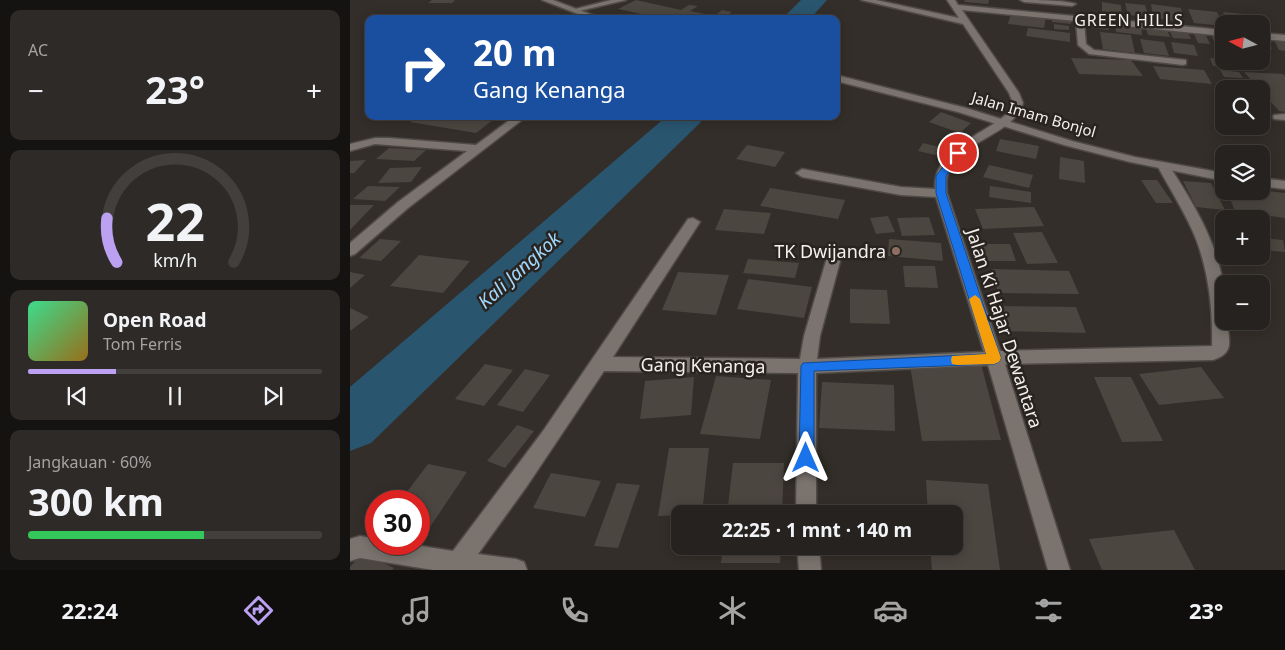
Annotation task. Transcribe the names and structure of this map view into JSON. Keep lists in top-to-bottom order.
{
  "streets": {
    "street": ["Jalan Imam Bonjol", "Jalan Ki Hajar Dewantara", "Gang Kenanga"]
  },
  "crossings": [
    ["Jalan Imam Bonjol", "Jalan Ki Hajar Dewantara"],
    ["Jalan Imam Bonjol", "Gang Kenanga"],
    ["Jalan Ki Hajar Dewantara", "Gang Kenanga"]
  ],
  "districts": ["GREEN HILLS"],
  "water": ["Kali Jangkok"],
  "places": ["TK Dwijandra"],
  "north": "left",
  "page": {
    "tile": [
      "AC",
      ["Jangkauan · 60%", "300 km"]
    ],
    "map_buttons": ["+", "−"],
    "turn": ["20 m", "Gang Kenanga"],
    "heat": ["−", "23°", "+"],
    "song": ["Open Road", "Tom Ferris"],
    "limit": "30",
    "trip": "22:25 · 1 mnt · 140 m",
    "tabs": ["22:24", "23°"],
    "gauge": ["22", "km/h"]
  }
}
